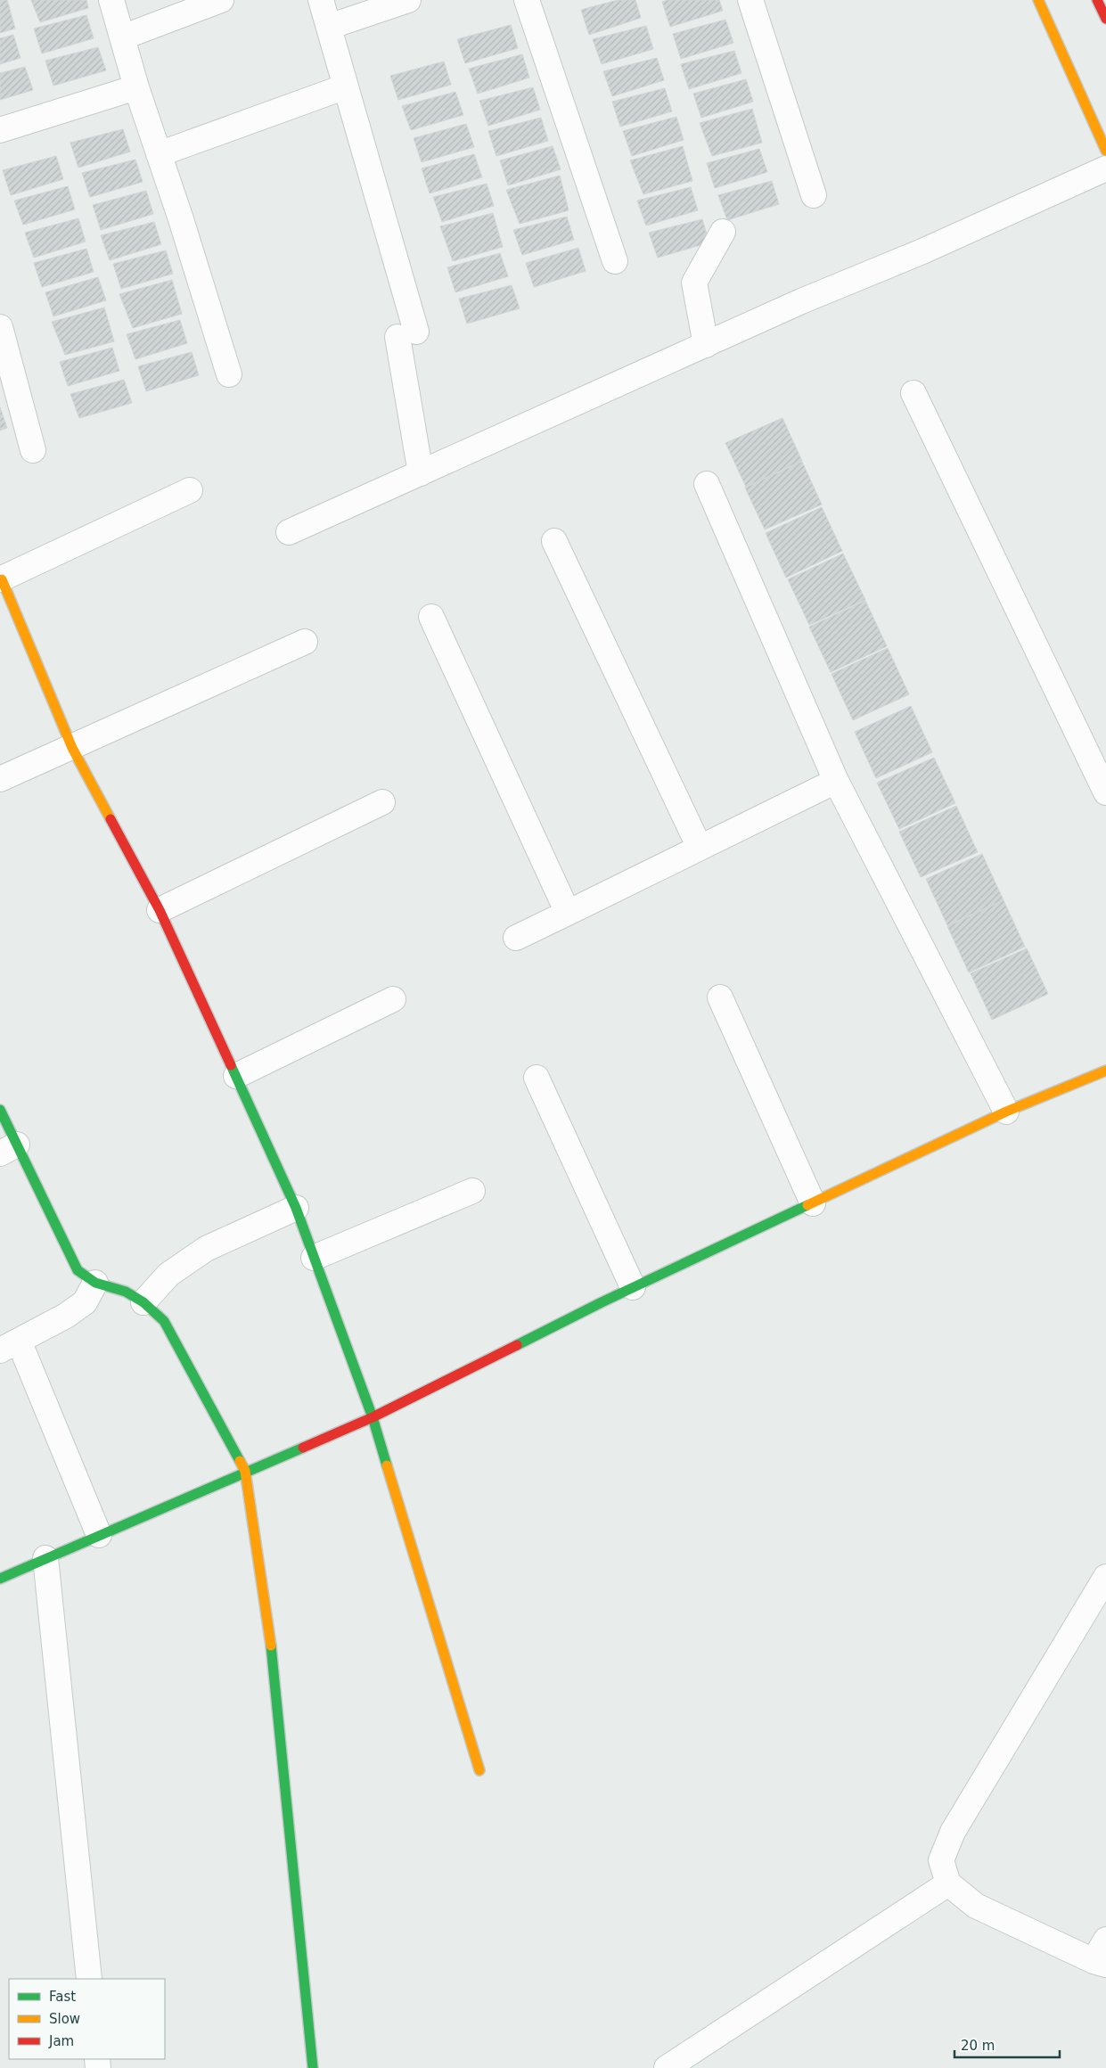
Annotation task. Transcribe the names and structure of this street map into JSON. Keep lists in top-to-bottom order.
{
  "legend": ["Fast", "Slow", "Jam"],
  "scale_bar": "20 m"
}
